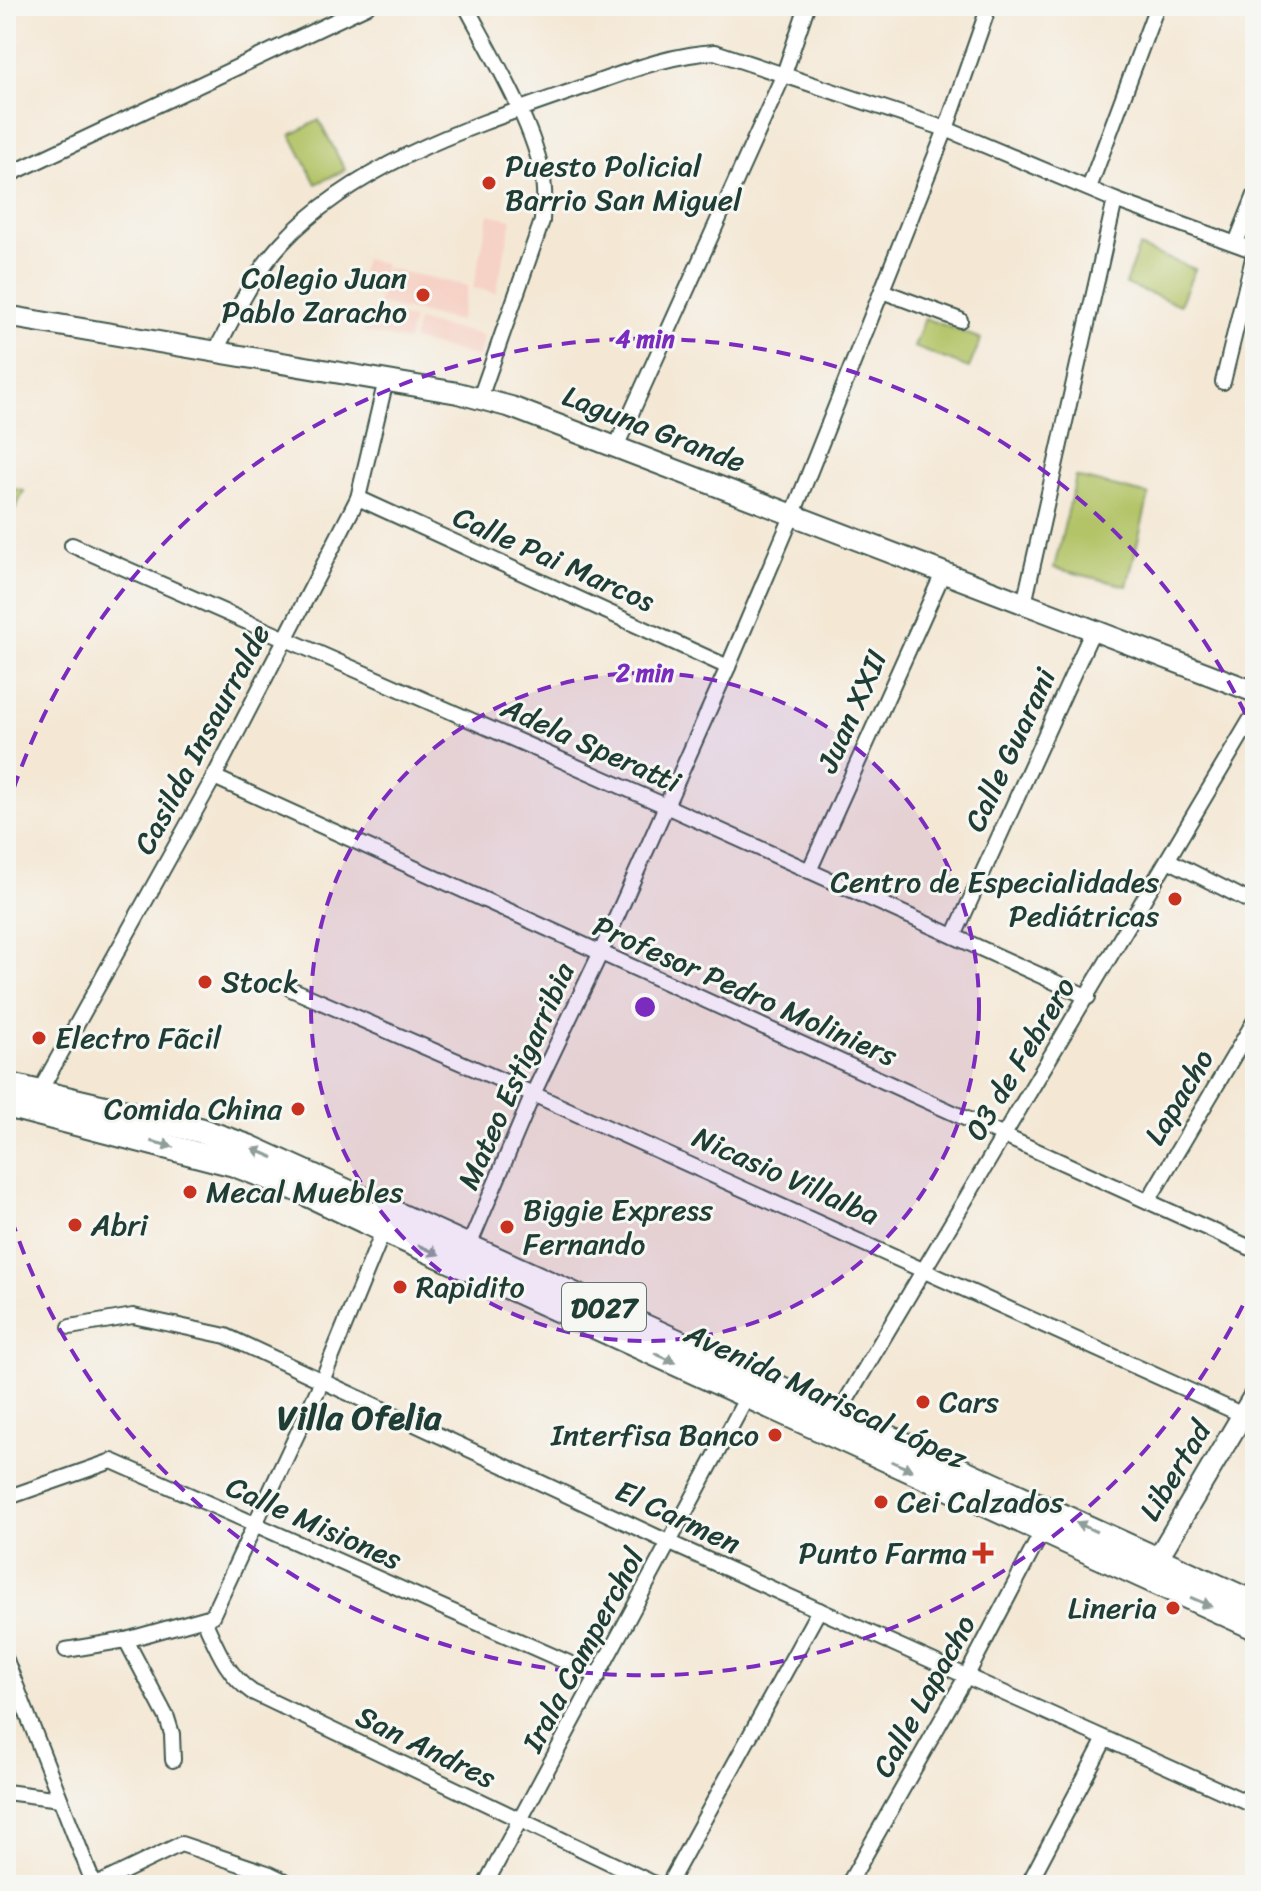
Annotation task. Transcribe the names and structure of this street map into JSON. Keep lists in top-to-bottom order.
{
  "streets": {
    "highway": ["D027", "Avenida Mariscal López"],
    "main road": ["Laguna Grande", "Libertad"],
    "street": [
      "Calle Pai Marcos",
      "Juan XXII",
      "Casilda Insaurralde",
      "Adela Speratti",
      "Calle Guarani",
      "Profesor Pedro Moliniers",
      "03 de Febrero",
      "Mateo Estigarribia",
      "Lapacho",
      "Nicasio Villalba",
      "El Carmen",
      "Calle Misiones",
      "Irala Camperchol",
      "Calle Lapacho",
      "San Andres"
    ]
  },
  "crossings": [
    ["Laguna Grande", "Juan XXII"],
    ["Laguna Grande", "Casilda Insaurralde"],
    ["Laguna Grande", "Calle Guarani"],
    ["Laguna Grande", "Mateo Estigarribia"],
    ["Calle Pai Marcos", "Casilda Insaurralde"],
    ["Calle Pai Marcos", "Mateo Estigarribia"],
    ["Juan XXII", "Adela Speratti"],
    ["Casilda Insaurralde", "Adela Speratti"],
    ["Casilda Insaurralde", "Profesor Pedro Moliniers"],
    ["Casilda Insaurralde", "Avenida Mariscal López"],
    ["Adela Speratti", "Calle Guarani"],
    ["Adela Speratti", "03 de Febrero"],
    ["Adela Speratti", "Mateo Estigarribia"],
    ["Profesor Pedro Moliniers", "03 de Febrero"],
    ["Profesor Pedro Moliniers", "Mateo Estigarribia"],
    ["Profesor Pedro Moliniers", "Lapacho"],
    ["03 de Febrero", "Nicasio Villalba"],
    ["03 de Febrero", "Avenida Mariscal López"],
    ["Mateo Estigarribia", "Nicasio Villalba"],
    ["Mateo Estigarribia", "Avenida Mariscal López"],
    ["Nicasio Villalba", "Libertad"],
    ["Avenida Mariscal López", "Libertad"],
    ["Avenida Mariscal López", "Irala Camperchol"],
    ["Avenida Mariscal López", "Calle Lapacho"],
    ["El Carmen", "Irala Camperchol"],
    ["El Carmen", "Calle Lapacho"],
    ["Calle Misiones", "Irala Camperchol"],
    ["Irala Camperchol", "San Andres"]
  ],
  "districts": ["Villa Ofelia"],
  "places": {
    "other": [
      "Puesto Policial Barrio San Miguel",
      "Colegio Juan Pablo Zaracho",
      "Centro de Especialidades Pediátricas",
      "Stock",
      "Electro Fãcil",
      "Comida China",
      "Mecal Muebles",
      "Abri",
      "Biggie Express Fernando",
      "Rapidito",
      "Cars",
      "Interfisa Banco",
      "Cei Calzados",
      "Lineria"
    ],
    "health": ["Punto Farma"]
  },
  "rings": ["4 min", "2 min"]
}
